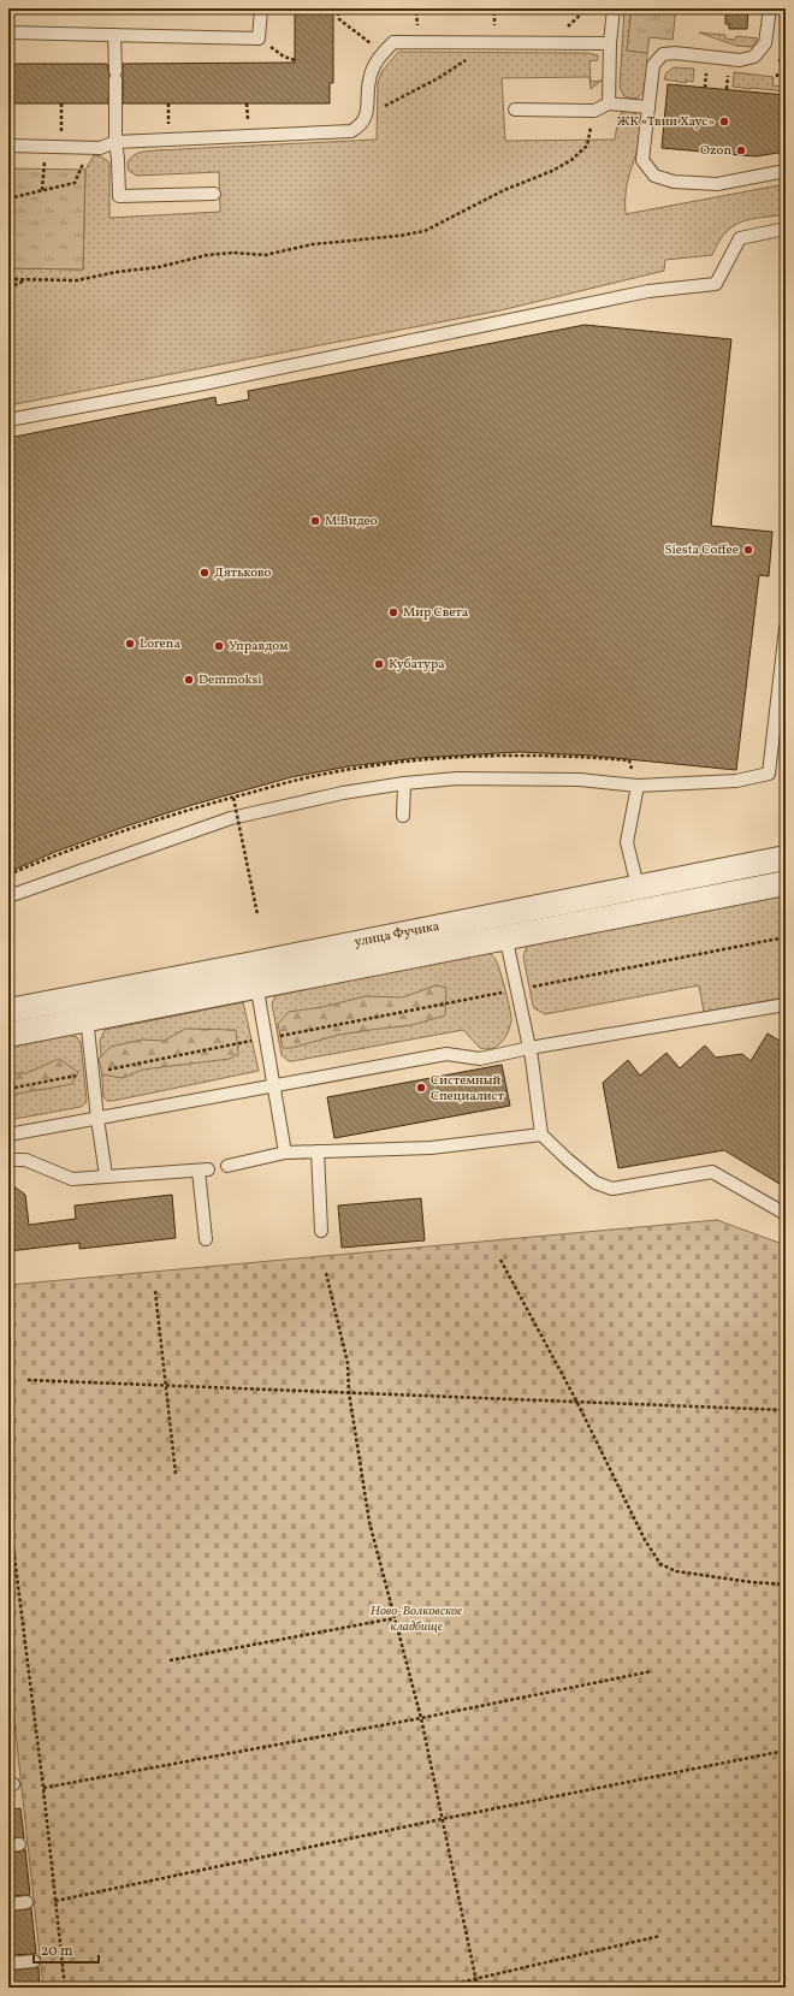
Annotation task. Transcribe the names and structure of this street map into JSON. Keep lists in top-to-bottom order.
{
  "streets": {
    "street": ["улица Фучика"]
  },
  "parks": ["Ново-Волковское кладбище"],
  "places": [
    "ЖК «Твин Хаус»",
    "Ozon",
    "М.Видео",
    "Siesta Coffee",
    "Дятьково",
    "Мир Света",
    "Lorena",
    "Управдом",
    "Кубатура",
    "Demmoksi",
    "Системный Специалист"
  ],
  "scale_bar": "20 m"
}
